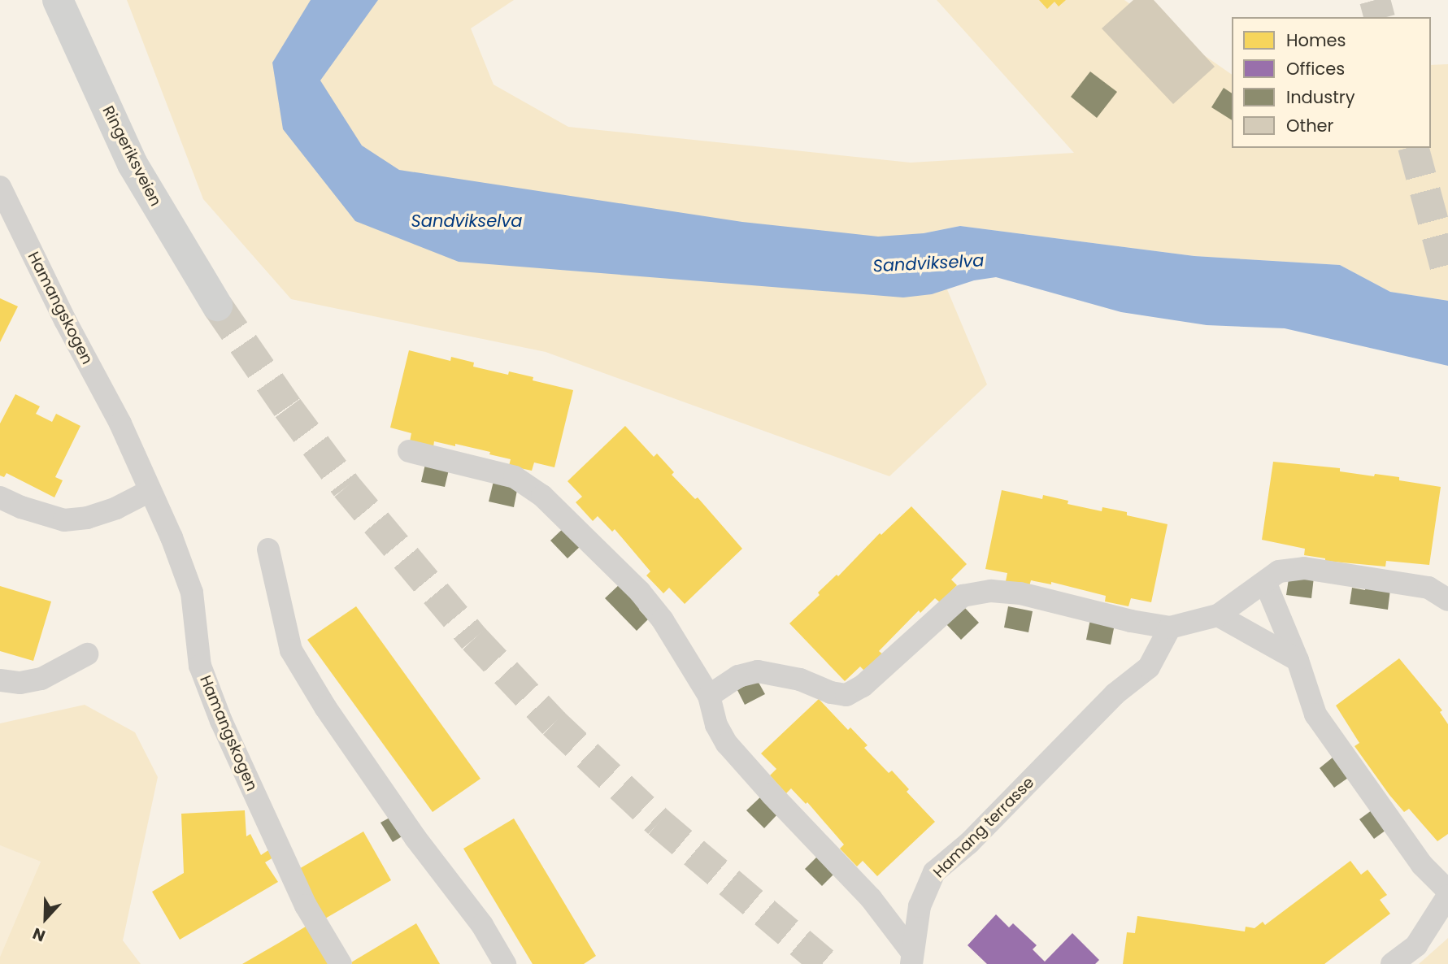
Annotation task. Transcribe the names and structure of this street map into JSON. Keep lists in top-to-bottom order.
{
  "streets": {
    "main road": ["Ringeriksveien"],
    "street": ["Hamangskogen", "Hamang terrasse"]
  },
  "water": ["Sandvikselva"],
  "legend": [
    "Homes",
    "Offices",
    "Industry",
    "Other"
  ],
  "north": "bottom"
}
